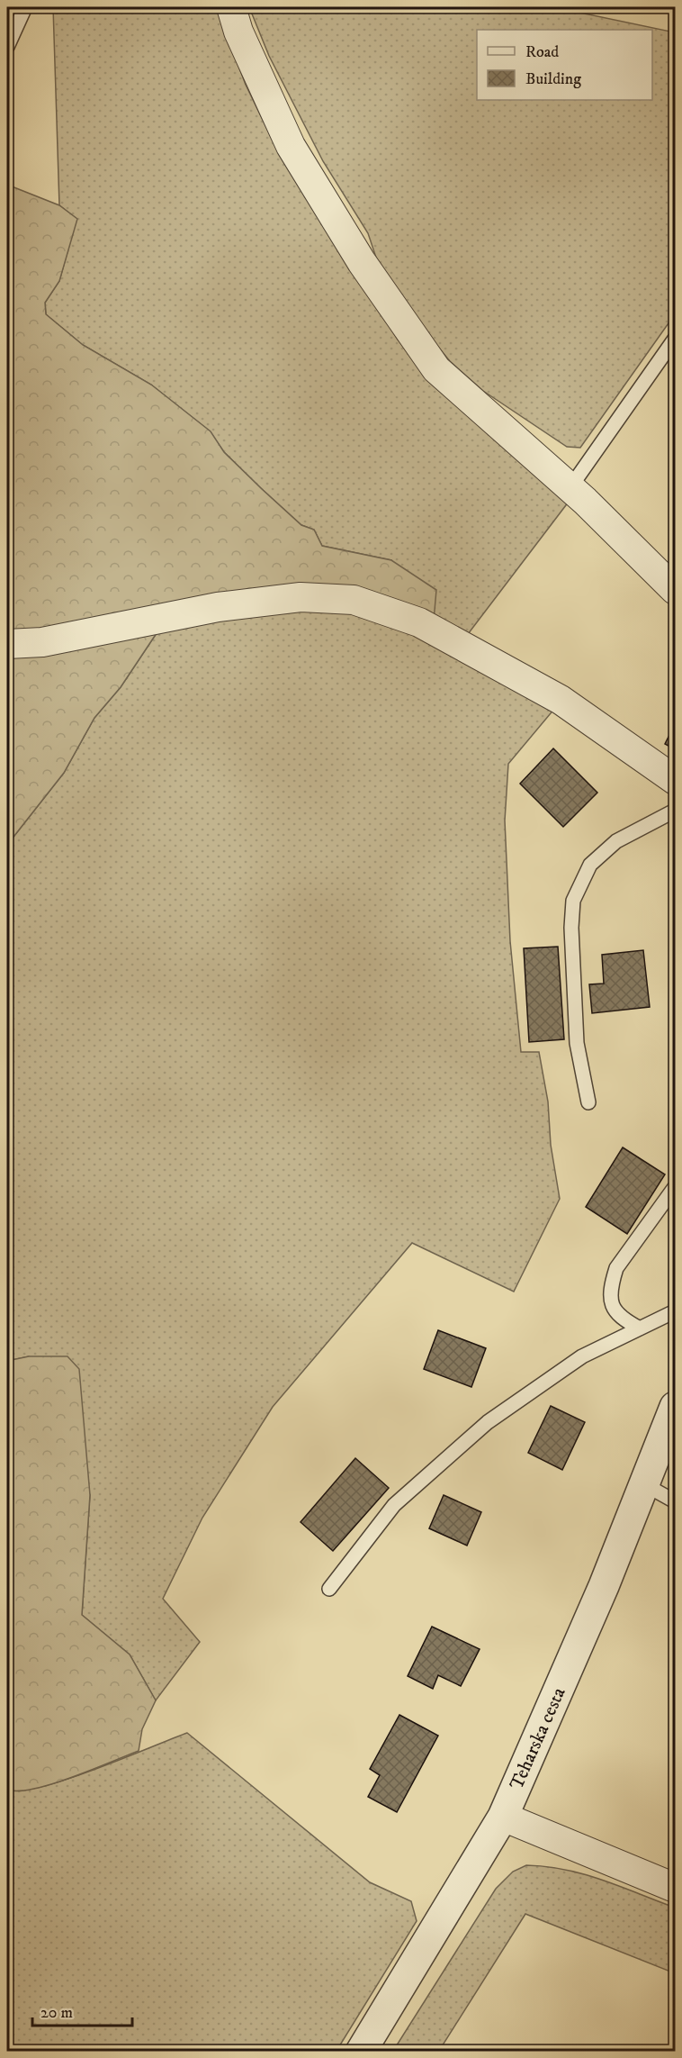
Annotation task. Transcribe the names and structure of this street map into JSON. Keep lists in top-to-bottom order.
{
  "streets": {
    "street": ["Teharska cesta"]
  },
  "legend": ["Road", "Building"],
  "scale_bar": "20 m"
}
